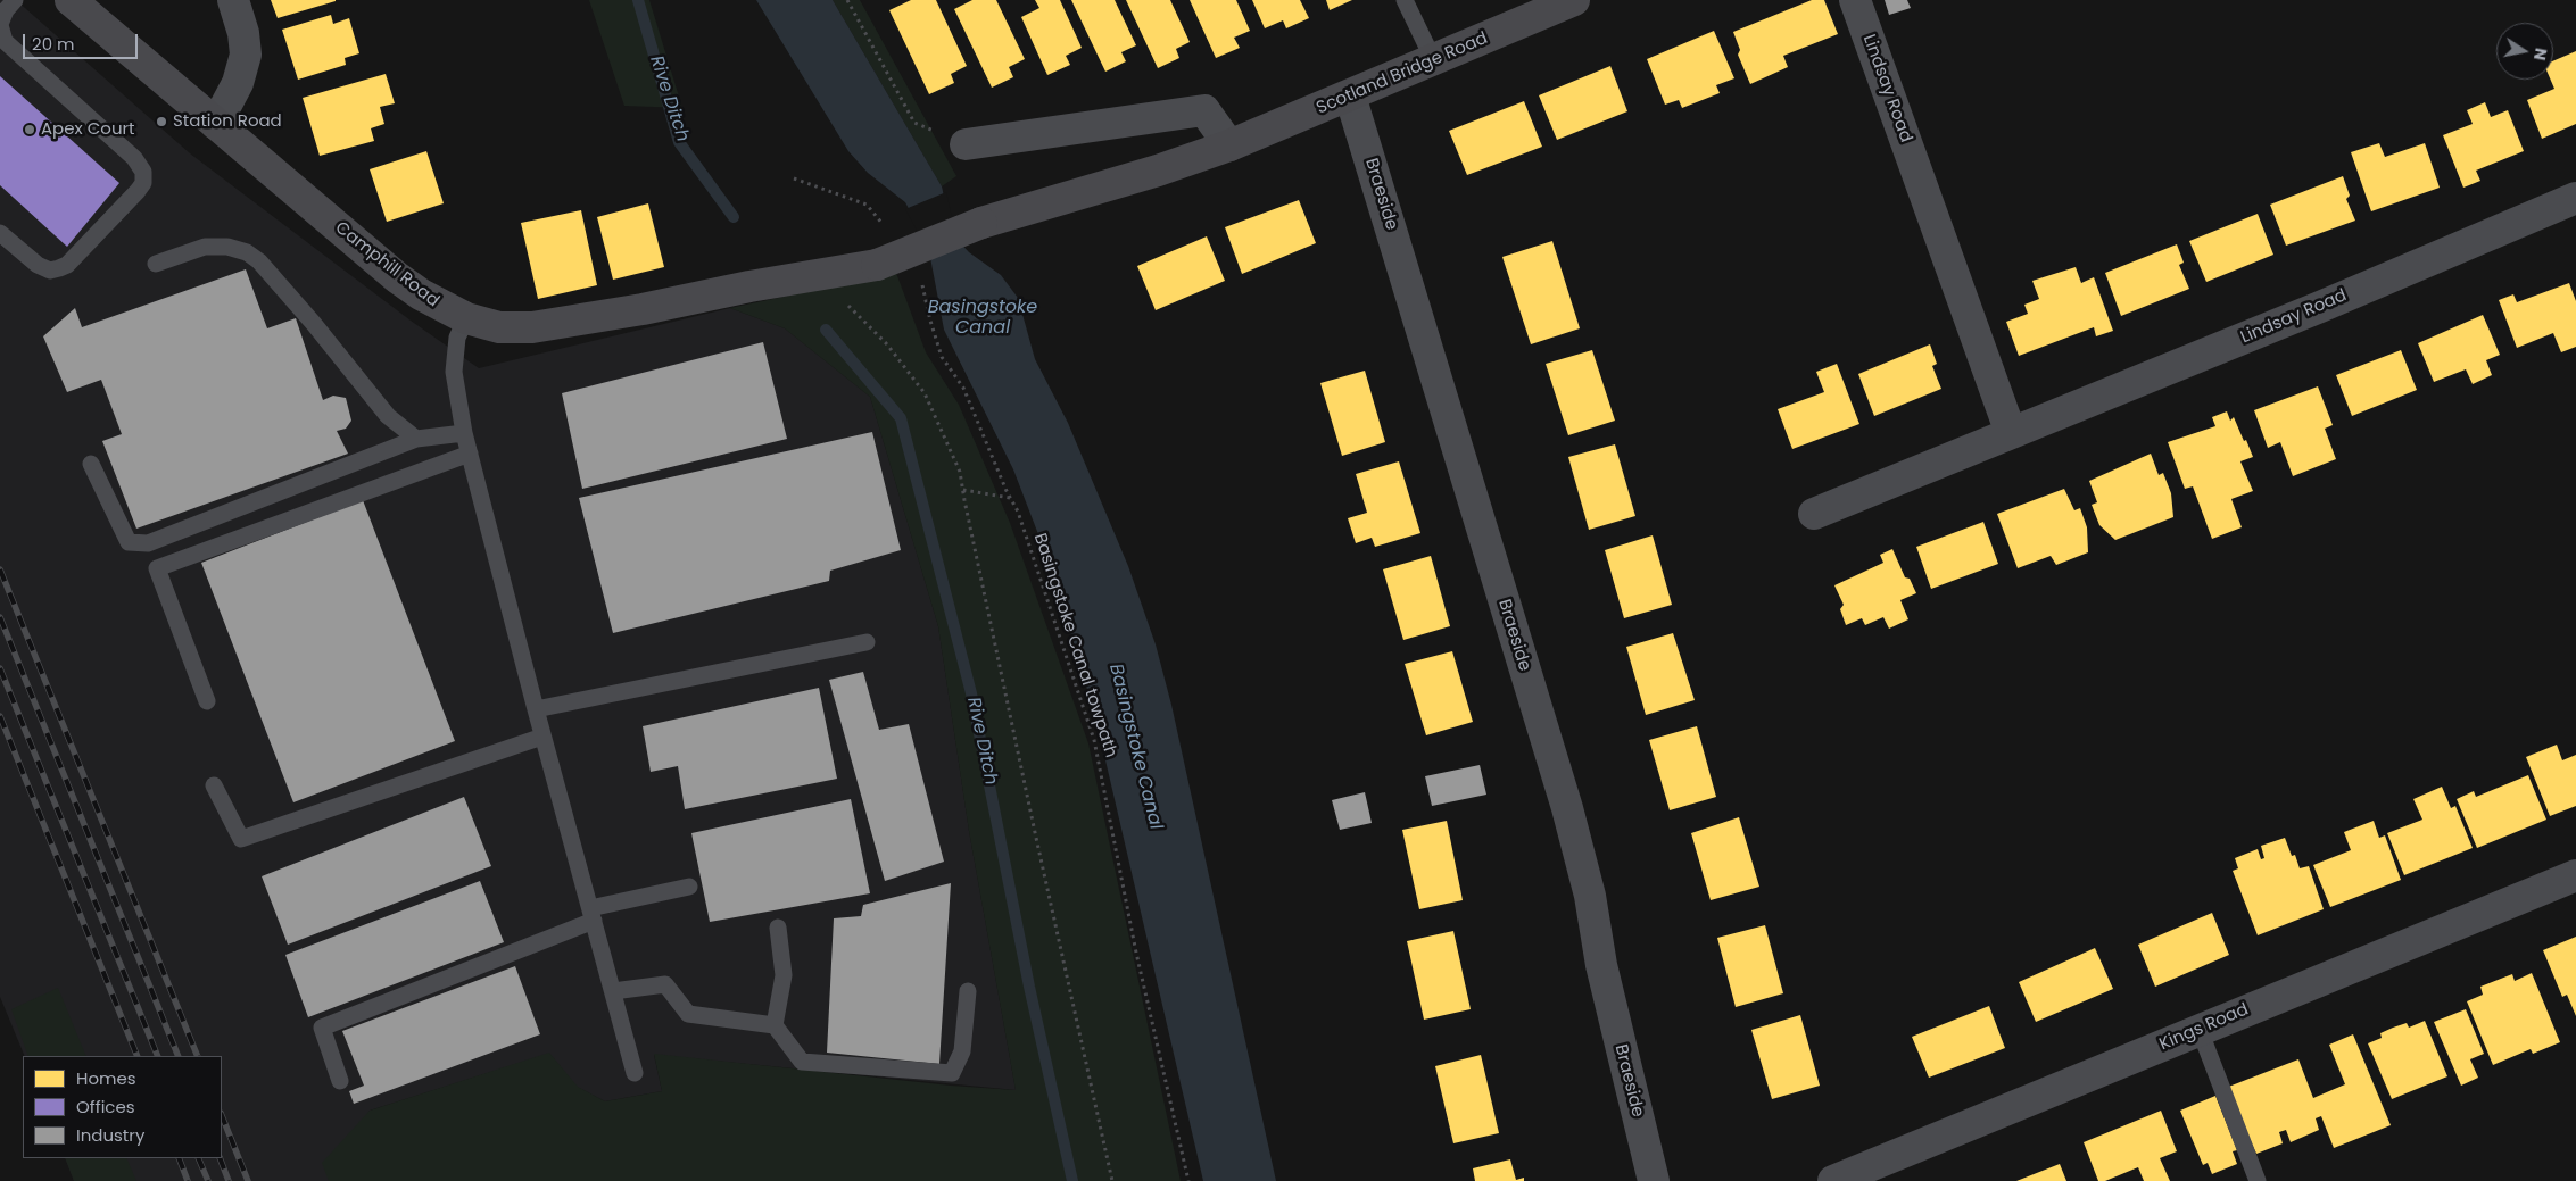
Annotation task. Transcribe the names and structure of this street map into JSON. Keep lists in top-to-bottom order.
{
  "streets": {
    "street": [
      "Scotland Bridge Road",
      "Lindsay Road",
      "Braeside",
      "Camphill Road",
      "Kings Road"
    ],
    "path": ["Basingstoke Canal towpath"]
  },
  "crossings": [
    ["Scotland Bridge Road", "Braeside"],
    ["Scotland Bridge Road", "Camphill Road"]
  ],
  "water": ["Rive Ditch", "Basingstoke Canal"],
  "places": ["Station Road", "Apex Court"],
  "legend": ["Homes", "Offices", "Industry"],
  "scale_bar": "20 m",
  "north": "right"
}
